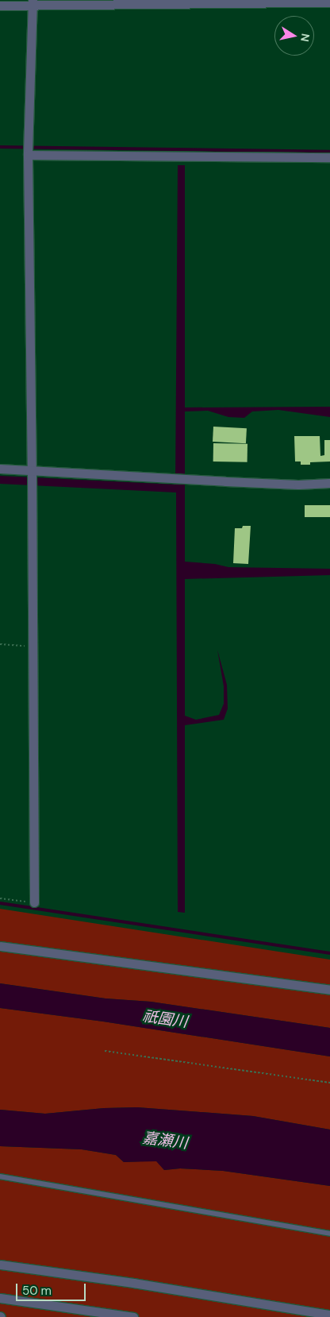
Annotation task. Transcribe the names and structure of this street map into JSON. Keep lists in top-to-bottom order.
{
  "water": ["祇園川", "嘉瀬川"],
  "scale_bar": "50 m",
  "north": "right"
}
